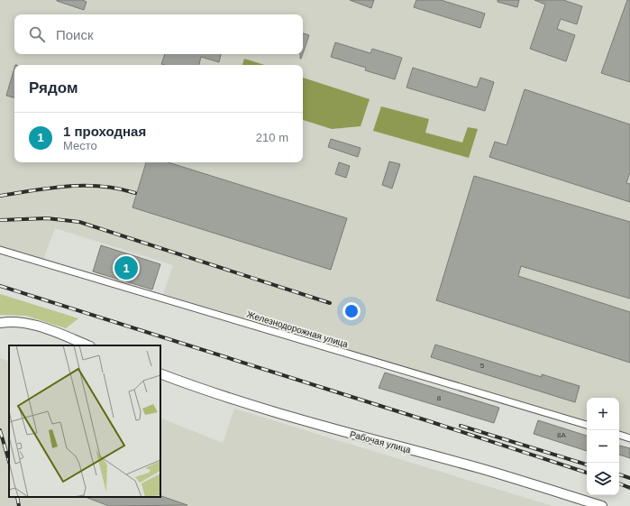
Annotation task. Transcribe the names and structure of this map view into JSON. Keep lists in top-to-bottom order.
{
  "streets": {
    "street": ["Железнодорожная улица", "Рабочая улица"]
  },
  "house_numbers": ["5", "8", "8А"],
  "page": {
    "search": "Поиск",
    "heading": "Рядом",
    "list": [
      {
        "mark": "1",
        "name": "1 проходная",
        "note": "Место",
        "value": "210 m"
      }
    ],
    "pins": "1",
    "map_buttons": ["+", "−"]
  }
}
